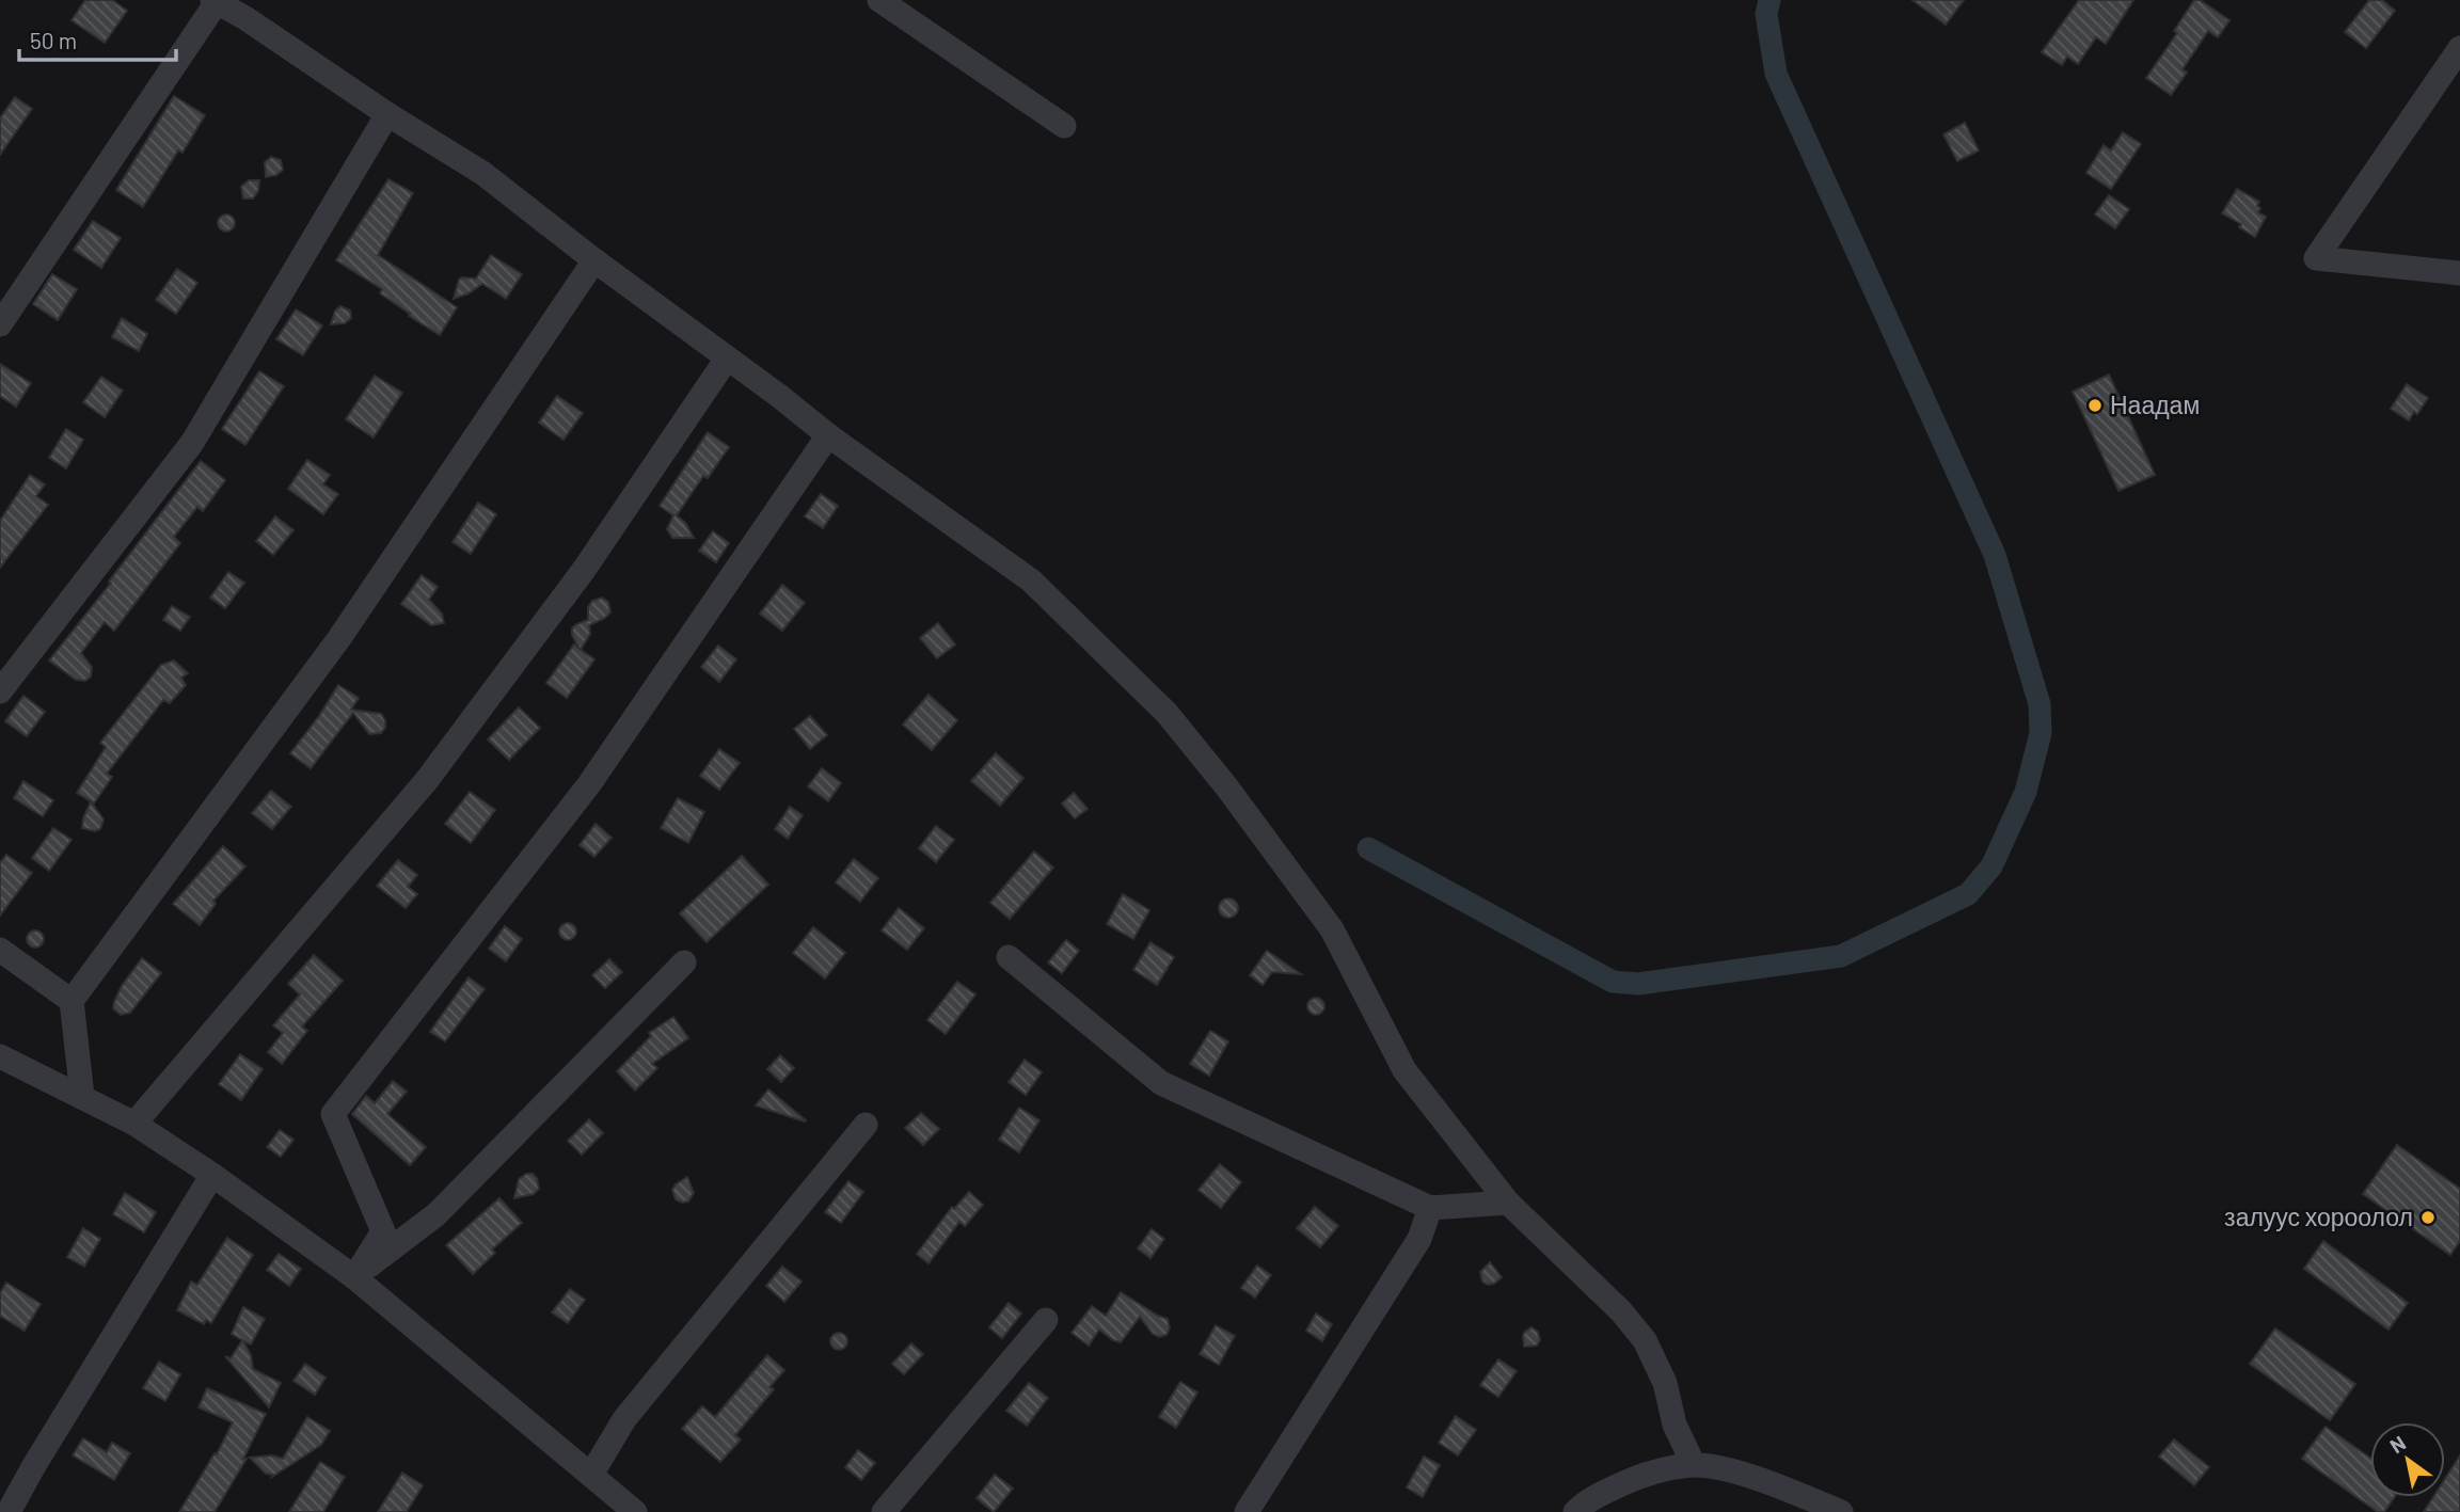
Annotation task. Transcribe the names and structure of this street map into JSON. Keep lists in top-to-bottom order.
{
  "places": ["Наадам", "залуус хороолол"],
  "scale_bar": "50 m",
  "north": "top left"
}
